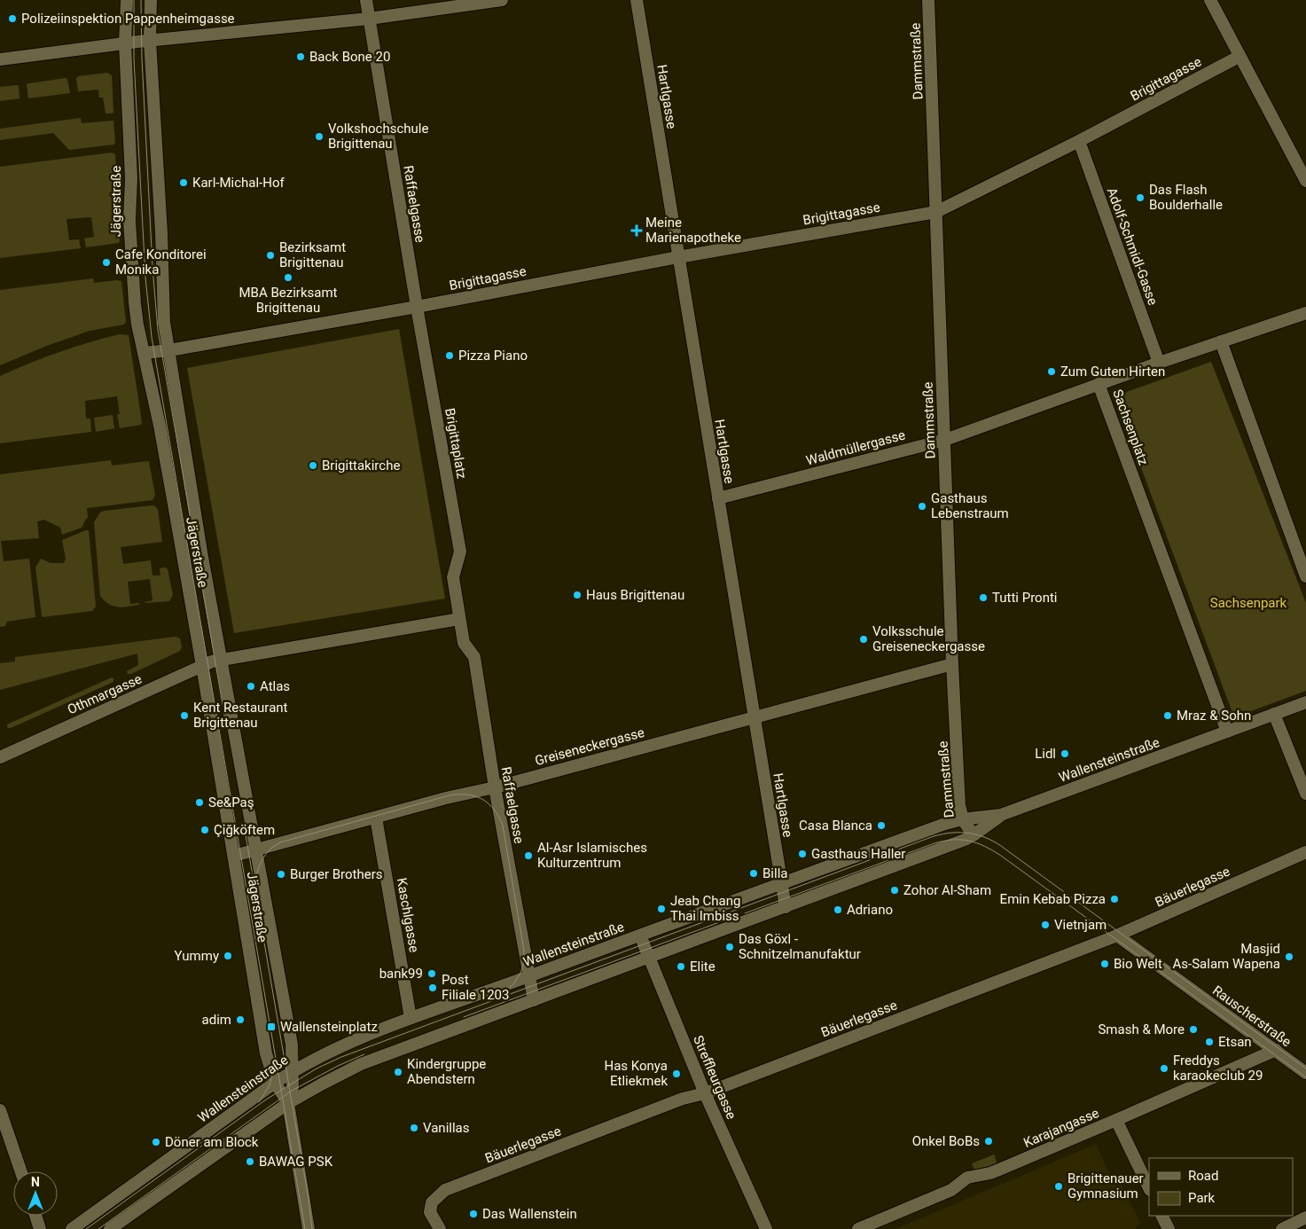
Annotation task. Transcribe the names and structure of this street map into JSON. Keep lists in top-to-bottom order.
{
  "streets": {
    "street": [
      "Dammstraße",
      "Brigittagasse",
      "Hartlgasse",
      "Jägerstraße",
      "Raffaelgasse",
      "Adolf-Schmidl-Gasse",
      "Sachsenplatz",
      "Brigittaplatz",
      "Waldmüllergasse",
      "Othmargasse",
      "Greiseneckergasse",
      "Wallensteinstraße",
      "Bäuerlegasse",
      "Kaschlgasse",
      "Rauscherstraße",
      "Streffleurgasse",
      "Karajangasse"
    ]
  },
  "crossings": [
    ["Dammstraße", "Brigittagasse"],
    ["Dammstraße", "Waldmüllergasse"],
    ["Dammstraße", "Greiseneckergasse"],
    ["Dammstraße", "Wallensteinstraße"],
    ["Brigittagasse", "Hartlgasse"],
    ["Brigittagasse", "Raffaelgasse"],
    ["Brigittagasse", "Adolf-Schmidl-Gasse"],
    ["Brigittagasse", "Brigittaplatz"],
    ["Hartlgasse", "Waldmüllergasse"],
    ["Hartlgasse", "Greiseneckergasse"],
    ["Hartlgasse", "Wallensteinstraße"],
    ["Jägerstraße", "Othmargasse"],
    ["Jägerstraße", "Greiseneckergasse"],
    ["Jägerstraße", "Wallensteinstraße"],
    ["Raffaelgasse", "Brigittaplatz"],
    ["Raffaelgasse", "Greiseneckergasse"],
    ["Raffaelgasse", "Wallensteinstraße"],
    ["Adolf-Schmidl-Gasse", "Sachsenplatz"],
    ["Sachsenplatz", "Waldmüllergasse"],
    ["Sachsenplatz", "Wallensteinstraße"],
    ["Greiseneckergasse", "Kaschlgasse"],
    ["Wallensteinstraße", "Kaschlgasse"],
    ["Wallensteinstraße", "Streffleurgasse"],
    ["Bäuerlegasse", "Rauscherstraße"],
    ["Bäuerlegasse", "Streffleurgasse"],
    ["Rauscherstraße", "Karajangasse"]
  ],
  "parks": ["Sachsenpark"],
  "places": {
    "other": [
      "Polizeiinspektion Pappenheimgasse",
      "Back Bone 20",
      "Volkshochschule Brigittenau",
      "Karl-Michal-Hof",
      "Das Flash Boulderhalle",
      "Bezirksamt Brigittenau",
      "Cafe Konditorei Monika",
      "MBA Bezirksamt Brigittenau",
      "Pizza Piano",
      "Zum Guten Hirten",
      "Brigittakirche",
      "Gasthaus Lebenstraum",
      "Haus Brigittenau",
      "Tutti Pronti",
      "Volksschule Greiseneckergasse",
      "Atlas",
      "Kent Restaurant Brigittenau",
      "Mraz & Sohn",
      "Lidl",
      "Se&Paş",
      "Casa Blanca",
      "Çiğköftem",
      "Gasthaus Haller",
      "Al-Asr Islamisches Kulturzentrum",
      "Billa",
      "Burger Brothers",
      "Zohor Al-Sham",
      "Emin Kebab Pizza",
      "Jeab Chang Thai Imbiss",
      "Adriano",
      "Vietnjam",
      "Das Göxl - Schnitzelmanufaktur",
      "Yummy",
      "Masjid As-Salam Wapena",
      "Bio Welt",
      "Elite",
      "bank99",
      "Post Filiale 1203",
      "adim",
      "Smash & More",
      "Etsan",
      "Freddys karaokeclub 29",
      "Kindergruppe Abendstern",
      "Has Konya Etliekmek",
      "Vanillas",
      "Onkel BoBs",
      "Döner am Block",
      "BAWAG PSK",
      "Brigittenauer Gymnasium",
      "Das Wallenstein"
    ],
    "health": ["Meine Marienapotheke"],
    "transit": ["Wallensteinplatz"]
  },
  "legend": ["Road", "Park"],
  "north": "top"
}
